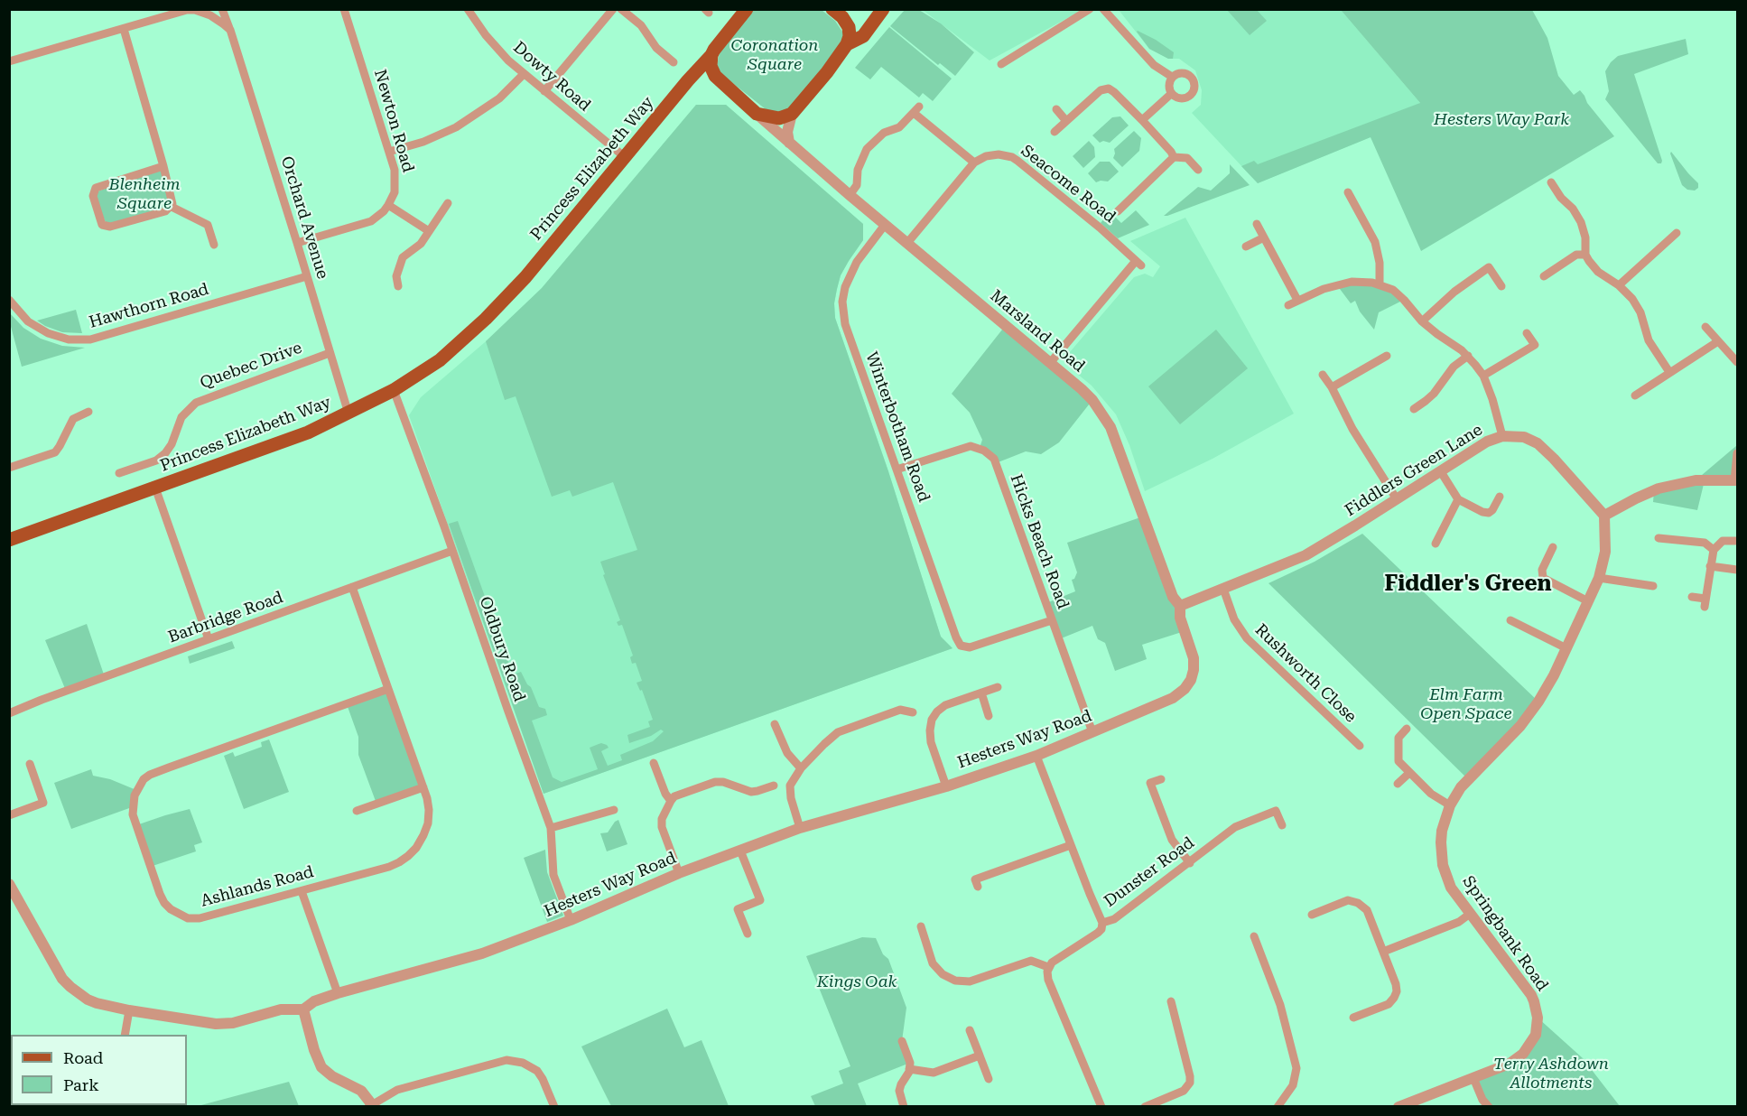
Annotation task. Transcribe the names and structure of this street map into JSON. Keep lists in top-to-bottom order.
{
  "streets": {
    "main road": ["Princess Elizabeth Way"],
    "street": [
      "Dowty Road",
      "Newton Road",
      "Seacome Road",
      "Orchard Avenue",
      "Hawthorn Road",
      "Marsland Road",
      "Quebec Drive",
      "Winterbotham Road",
      "Fiddlers Green Lane",
      "Hicks Beach Road",
      "Barbridge Road",
      "Oldbury Road",
      "Rushworth Close",
      "Hesters Way Road",
      "Dunster Road",
      "Ashlands Road",
      "Springbank Road"
    ]
  },
  "crossings": [
    ["Dowty Road", "Princess Elizabeth Way"],
    ["Princess Elizabeth Way", "Orchard Avenue"],
    ["Princess Elizabeth Way", "Oldbury Road"],
    ["Seacome Road", "Marsland Road"],
    ["Orchard Avenue", "Hawthorn Road"],
    ["Orchard Avenue", "Quebec Drive"],
    ["Marsland Road", "Winterbotham Road"],
    ["Marsland Road", "Fiddlers Green Lane"],
    ["Marsland Road", "Hesters Way Road"],
    ["Winterbotham Road", "Hicks Beach Road"],
    ["Fiddlers Green Lane", "Rushworth Close"],
    ["Fiddlers Green Lane", "Hesters Way Road"],
    ["Fiddlers Green Lane", "Springbank Road"],
    ["Hicks Beach Road", "Hesters Way Road"],
    ["Barbridge Road", "Oldbury Road"],
    ["Barbridge Road", "Ashlands Road"],
    ["Oldbury Road", "Hesters Way Road"]
  ],
  "districts": ["Fiddler's Green"],
  "parks": [
    "Coronation Square",
    "Hesters Way Park",
    "Blenheim Square",
    "Elm Farm Open Space",
    "Kings Oak",
    "Terry Ashdown Allotments"
  ],
  "legend": ["Road", "Park"]
}
